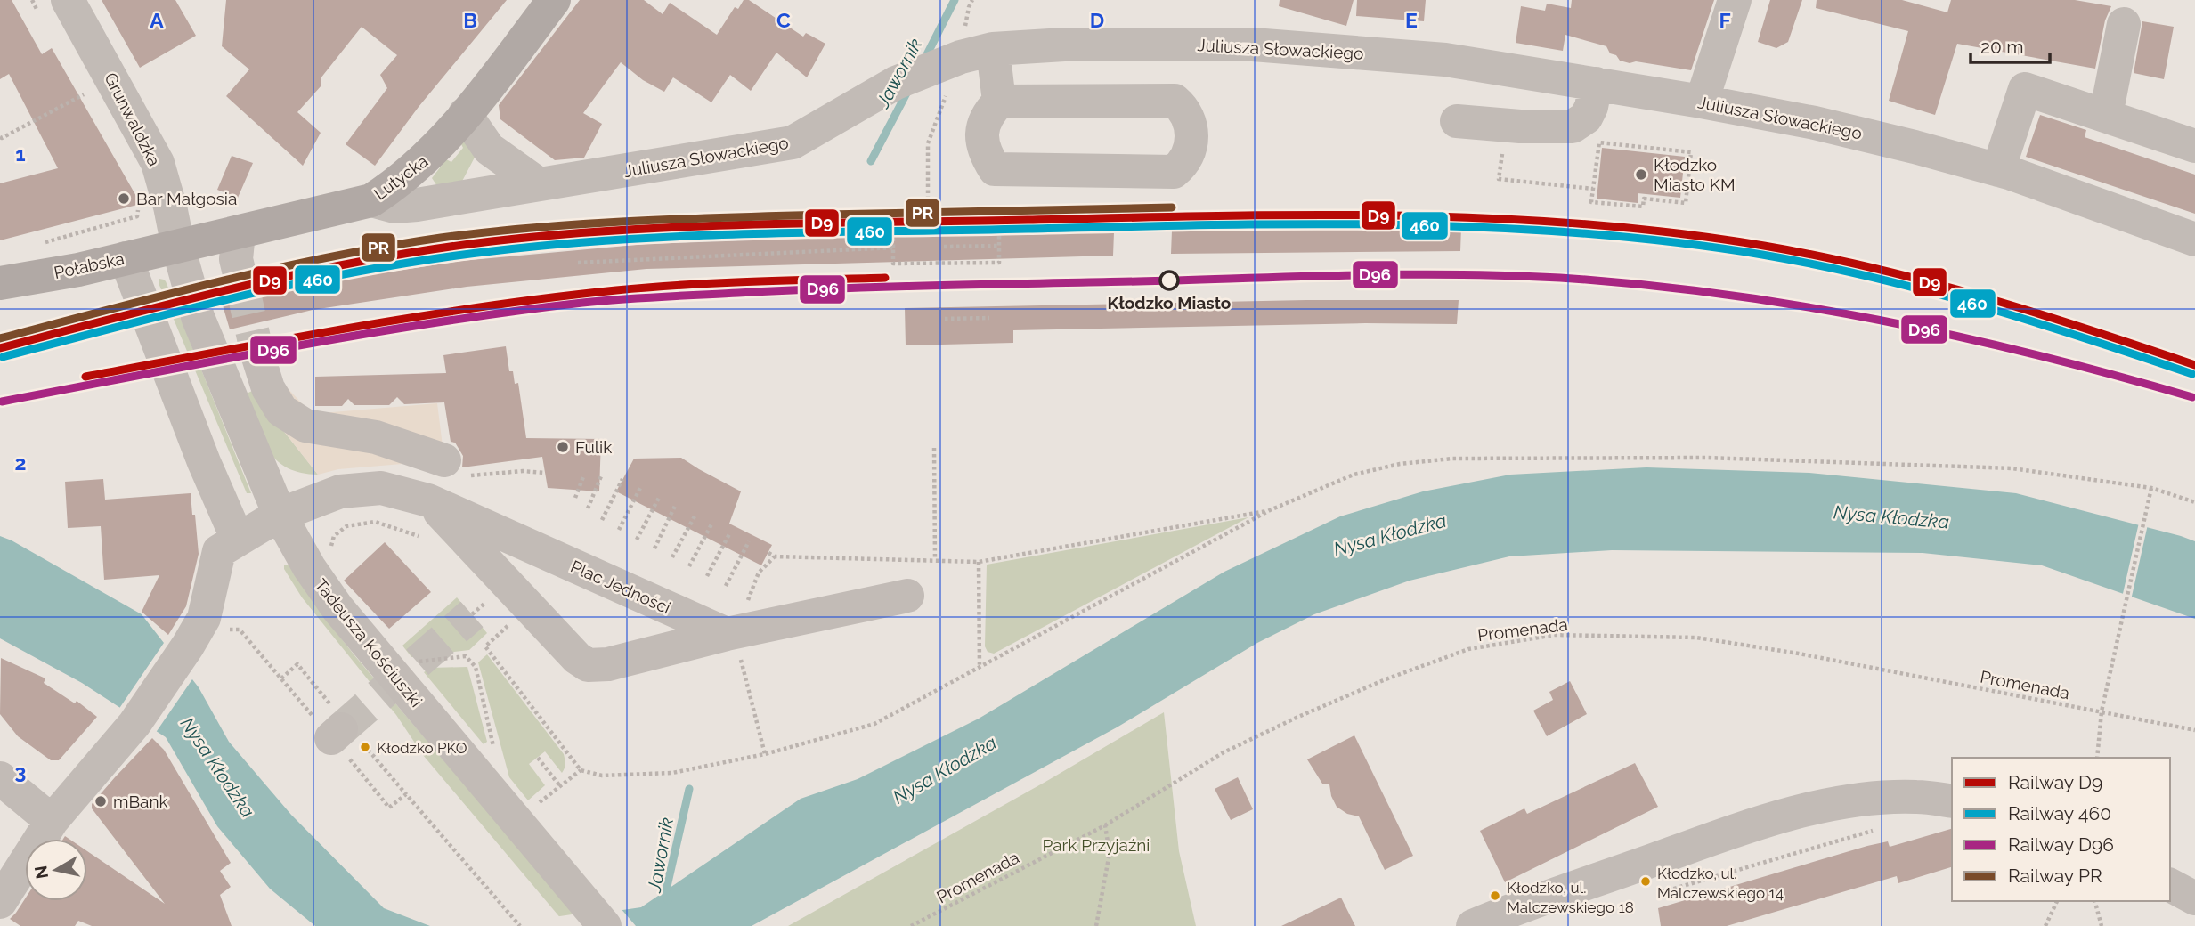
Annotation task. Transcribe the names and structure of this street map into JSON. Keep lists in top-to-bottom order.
{
  "streets": {
    "main road": ["Lutycka", "Połabska"],
    "street": [
      "Juliusza Słowackiego",
      "Grunwaldzka",
      "Plac Jedności",
      "Tadeusza Kościuszki"
    ],
    "path": ["Promenada"]
  },
  "crossings": [
    ["Juliusza Słowackiego", "Lutycka"],
    ["Grunwaldzka", "Lutycka"],
    ["Grunwaldzka", "Połabska"],
    ["Grunwaldzka", "Tadeusza Kościuszki"],
    ["Lutycka", "Połabska"],
    ["Lutycka", "Tadeusza Kościuszki"],
    ["Połabska", "Tadeusza Kościuszki"],
    ["Plac Jedności", "Tadeusza Kościuszki"]
  ],
  "water": ["Jawornik", "Nysa Kłodzka"],
  "parks": ["Park Przyjaźni"],
  "places": [
    "Kłodzko Miasto KM",
    "Bar Małgosia",
    "Kłodzko Miasto",
    "Fulik",
    "Kłodzko PKO",
    "mBank",
    "Kłodzko, ul. Malczewskiego 14",
    "Kłodzko, ul. Malczewskiego 18"
  ],
  "lines": [
    "rail line PR",
    "rail line D9",
    "rail line 460",
    "rail line D96"
  ],
  "legend": [
    "Railway D9",
    "Railway 460",
    "Railway D96",
    "Railway PR"
  ],
  "scale_bar": "20 m",
  "north": "left",
  "grid": {
    "columns": [
      "A",
      "B",
      "C",
      "D",
      "E",
      "F"
    ],
    "rows": ["1", "2", "3"]
  }
}
